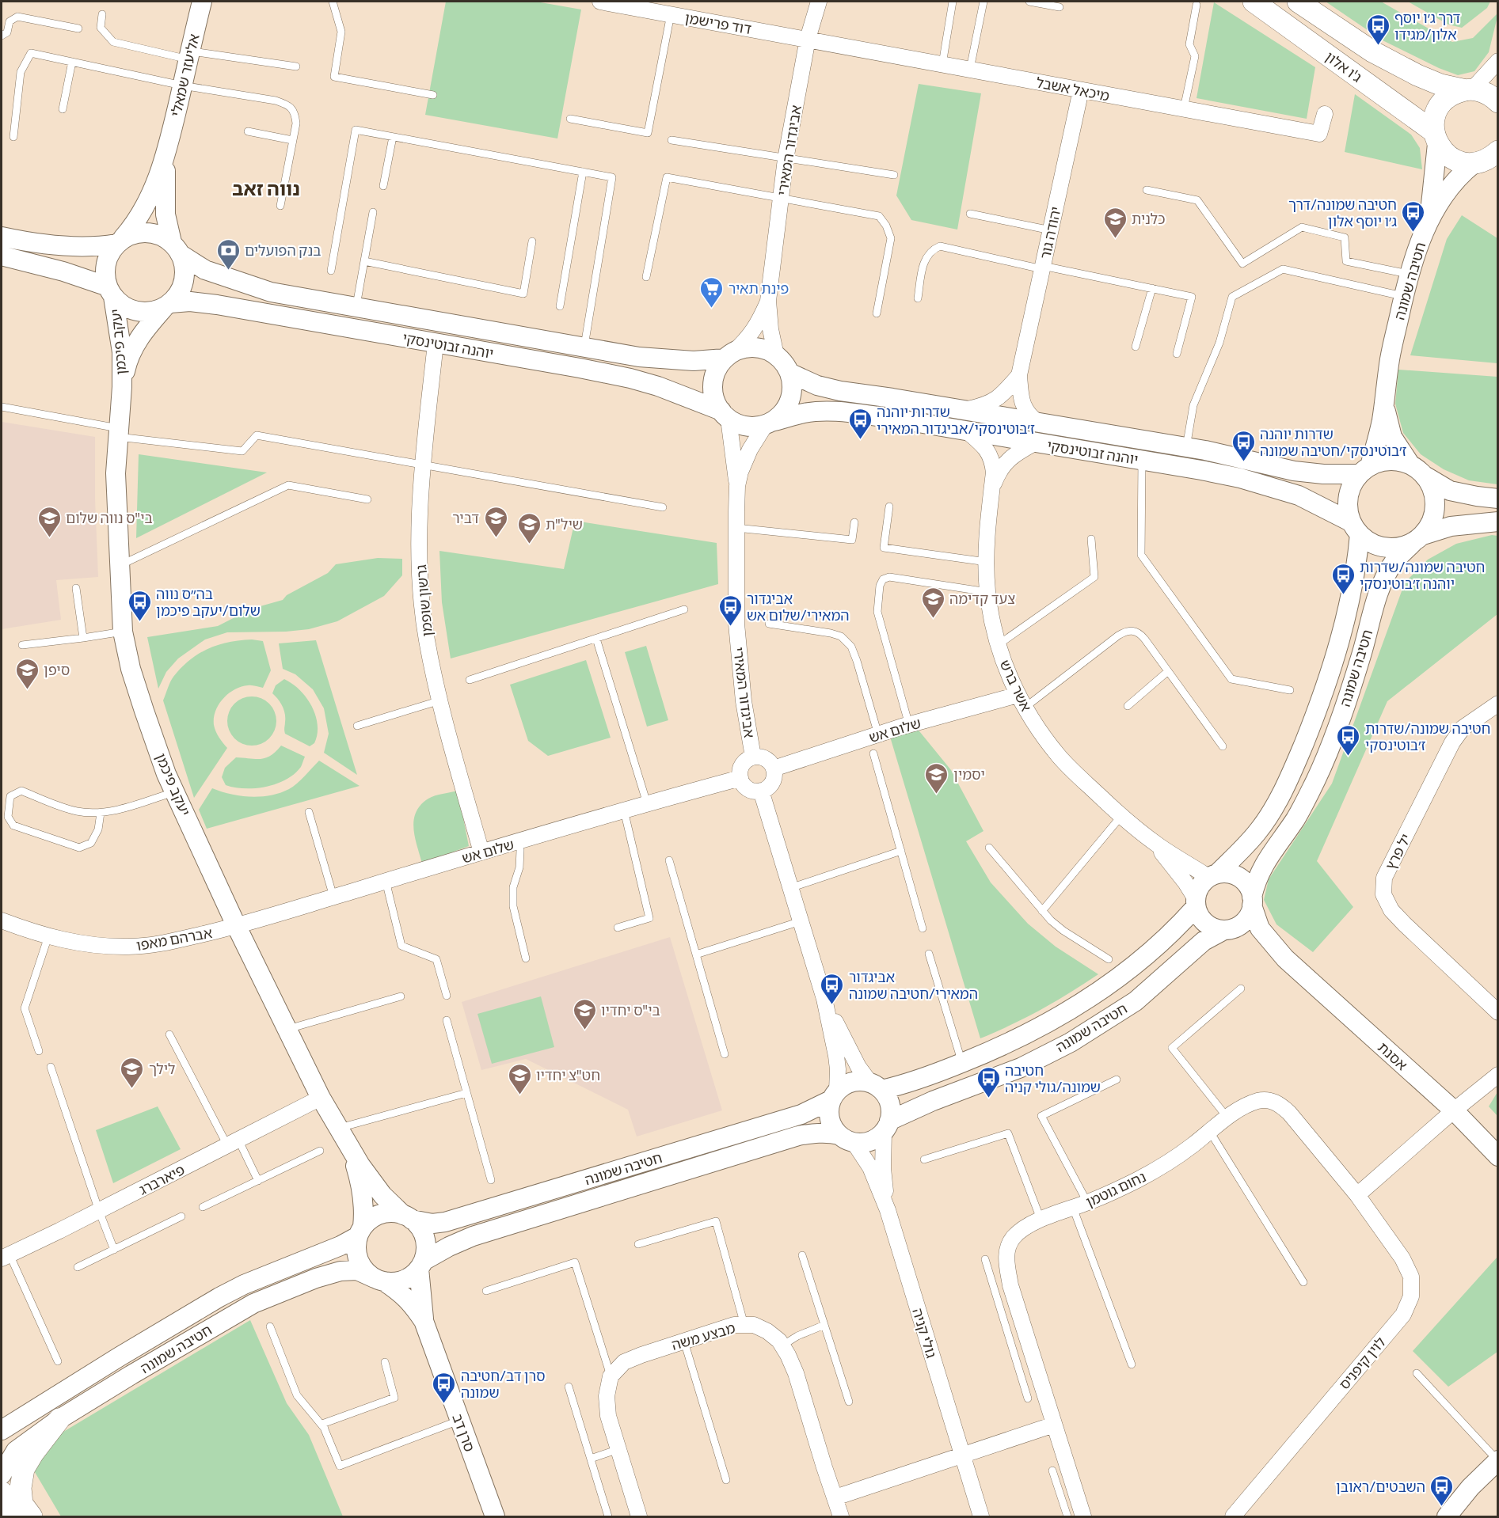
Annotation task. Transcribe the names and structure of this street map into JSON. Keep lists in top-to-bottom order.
{
  "streets": {
    "main road": ["ג'ו אלון"],
    "street": [
      "דוד פרישמן",
      "אליעזר שמאלי",
      "מיכאל אשבל",
      "אביגדור המאירי",
      "יהודה גור",
      "חטיבה שמונה",
      "יעקב פיכמן",
      "יוהנה זבוטינסקי",
      "גרשון שופמן",
      "אשר ברש",
      "שלום אש",
      "יל פרץ",
      "אברהם מאפו",
      "אסנת",
      "פיארברג",
      "נחום גוטמן",
      "גולי קניה",
      "מבצע משה",
      "לוין קיפניס",
      "סרן דב"
    ]
  },
  "crossings": [
    ["דוד פרישמן", "מיכאל אשבל"],
    ["דוד פרישמן", "אביגדור המאירי"],
    ["ג'ו אלון", "חטיבה שמונה"],
    ["אליעזר שמאלי", "יעקב פיכמן"],
    ["אליעזר שמאלי", "יוהנה זבוטינסקי"],
    ["מיכאל אשבל", "אביגדור המאירי"],
    ["מיכאל אשבל", "יהודה גור"],
    ["אביגדור המאירי", "יוהנה זבוטינסקי"],
    ["אביגדור המאירי", "שלום אש"],
    ["יהודה גור", "יוהנה זבוטינסקי"],
    ["חטיבה שמונה", "יעקב פיכמן"],
    ["חטיבה שמונה", "יוהנה זבוטינסקי"],
    ["חטיבה שמונה", "אשר ברש"],
    ["חטיבה שמונה", "אסנת"],
    ["חטיבה שמונה", "גולי קניה"],
    ["חטיבה שמונה", "סרן דב"],
    ["יעקב פיכמן", "יוהנה זבוטינסקי"],
    ["יעקב פיכמן", "שלום אש"],
    ["יעקב פיכמן", "אברהם מאפו"],
    ["יעקב פיכמן", "פיארברג"],
    ["יעקב פיכמן", "סרן דב"],
    ["יוהנה זבוטינסקי", "גרשון שופמן"],
    ["יוהנה זבוטינסקי", "אשר ברש"],
    ["גרשון שופמן", "שלום אש"],
    ["אשר ברש", "שלום אש"],
    ["אשר ברש", "אסנת"],
    ["שלום אש", "אברהם מאפו"],
    ["נחום גוטמן", "לוין קיפניס"]
  ],
  "districts": ["נווה זאב"],
  "places": {
    "bus stop": [
      "דרך ג׳ו יוסף אלון/מגידו",
      "חטיבה שמונה/דרך ג׳ו יוסף אלון",
      "שדרות יוהנה ז׳בוטינסקי/אביגדור המאירי",
      "שדרות יוהנה ז׳בוטינסקי/חטיבה שמונה",
      "חטיבה שמונה/שדרות יוהנה ז׳בוטינסקי",
      "בה״ס נווה שלום/יעקב פיכמן",
      "אביגדור המאירי/שלום אש",
      "חטיבה שמונה/שדרות ז׳בוטינסקי",
      "אביגדור המאירי/חטיבה שמונה",
      "חטיבה שמונה/גולי קניה",
      "סרן דב/חטיבה שמונה",
      "השבטים/ראובן"
    ],
    "school or university": [
      "כלנית",
      "בי\"ס נווה שלום",
      "דביר",
      "שיל\"ת",
      "צעד קדימה",
      "סיפן",
      "יסמין",
      "בי\"ס יחדיו",
      "לילך",
      "חט\"צ יחדיו"
    ],
    "bank": ["בנק הפועלים"],
    "supermarket": ["פינת תאיר"]
  }
}
